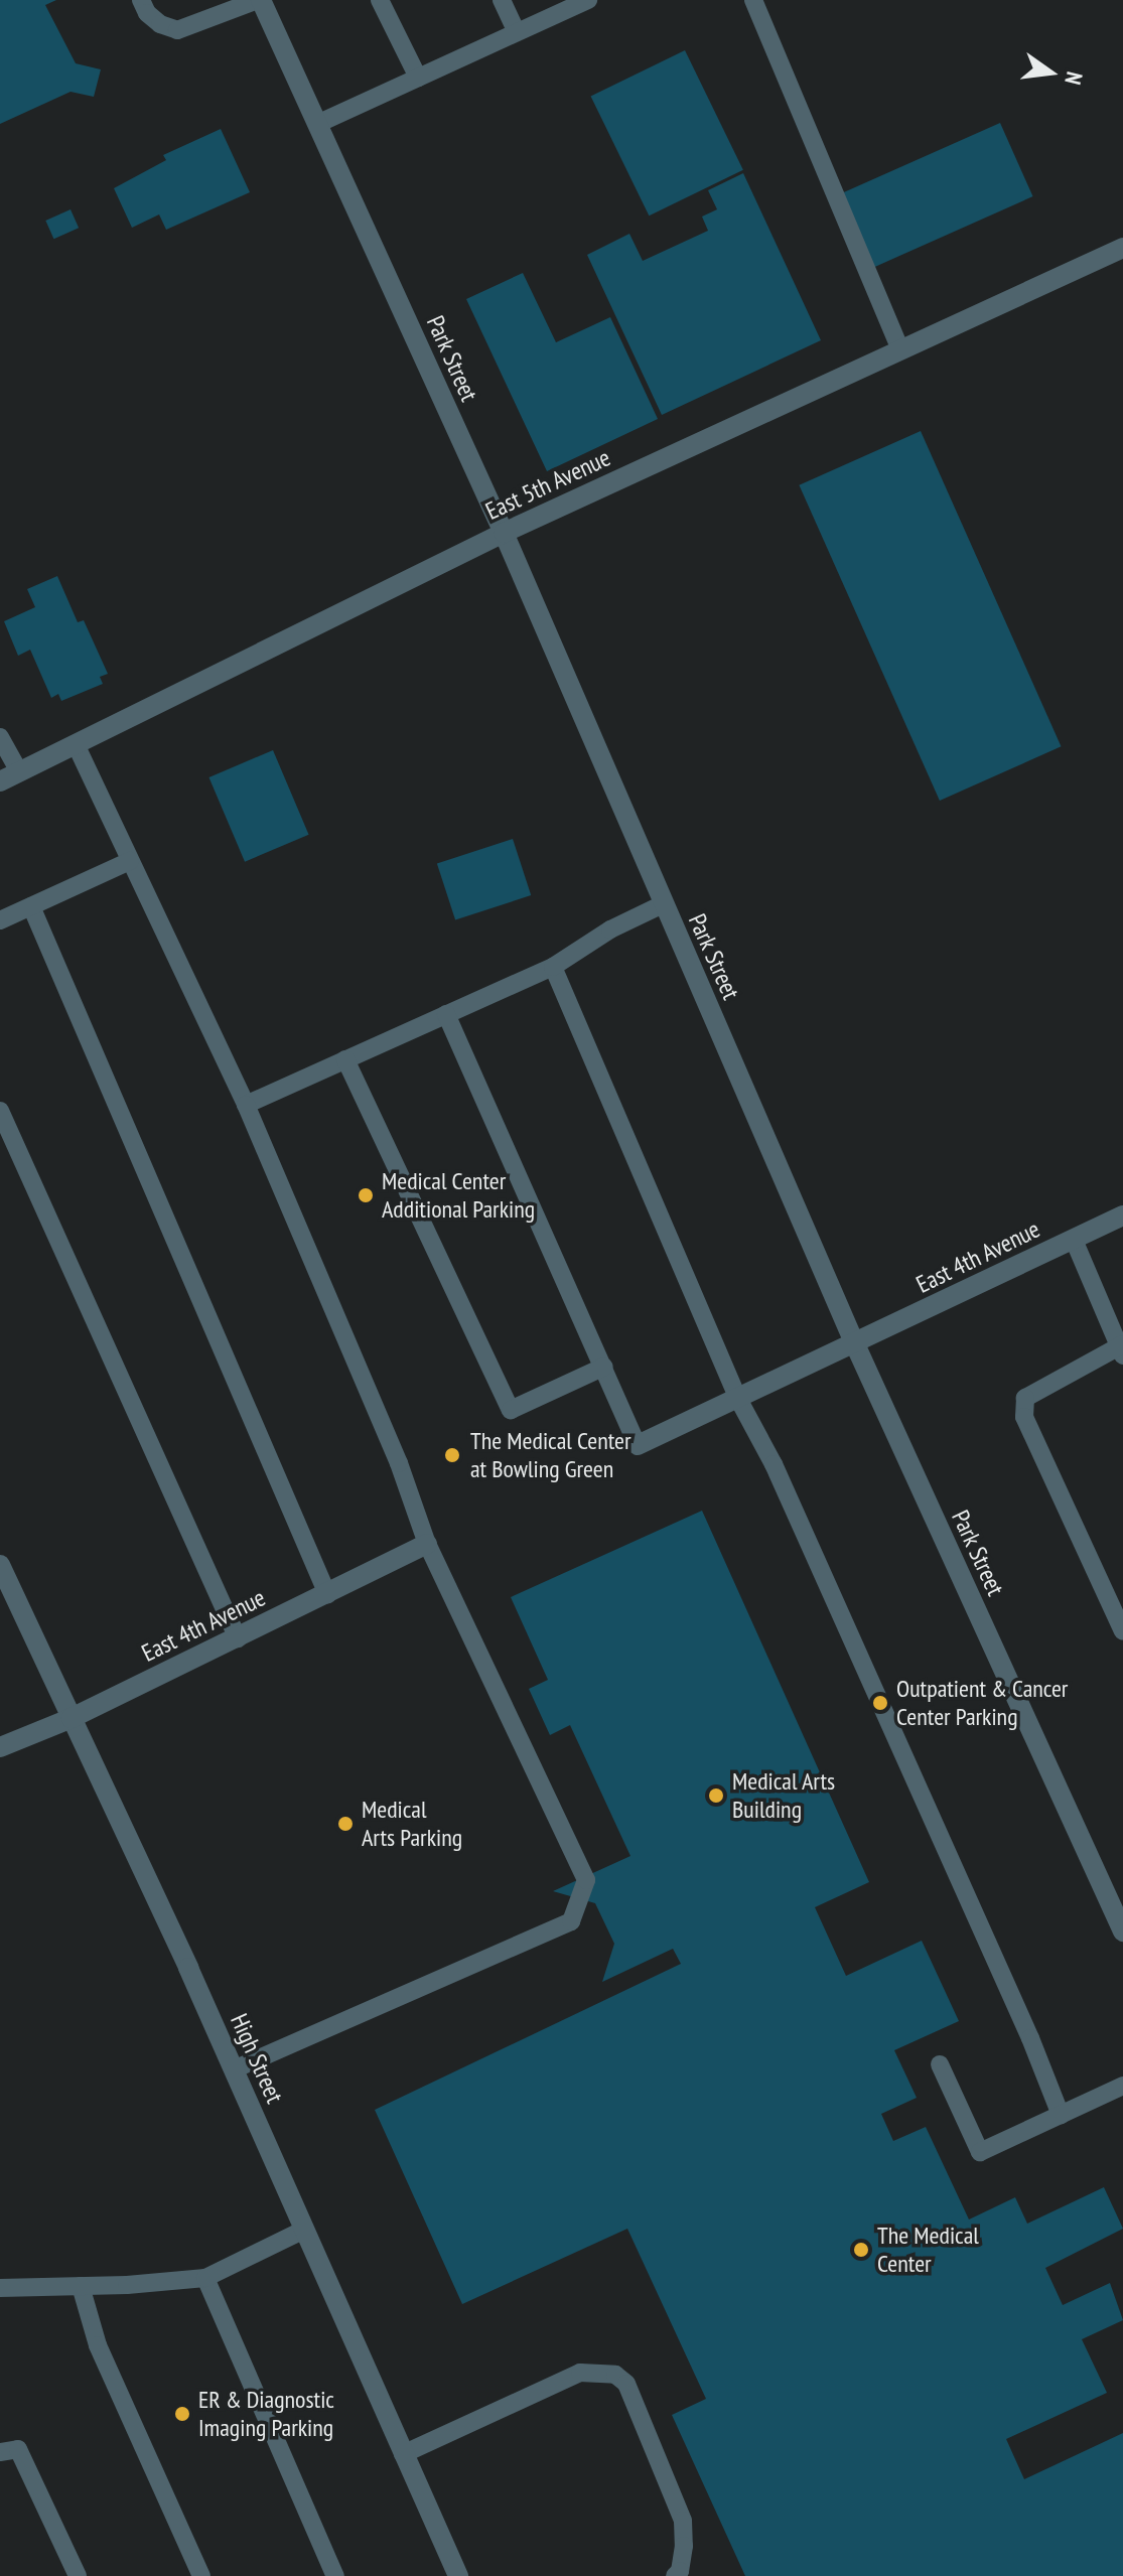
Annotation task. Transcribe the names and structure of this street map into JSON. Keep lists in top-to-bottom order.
{
  "streets": {
    "street": [
      "Park Street",
      "East 5th Avenue",
      "East 4th Avenue",
      "High Street"
    ]
  },
  "crossings": [
    ["Park Street", "East 5th Avenue"],
    ["Park Street", "East 4th Avenue"],
    ["East 4th Avenue", "High Street"]
  ],
  "places": [
    "Medical Center Additional Parking",
    "The Medical Center at Bowling Green",
    "Outpatient & Cancer Center Parking",
    "Medical Arts Building",
    "Medical Arts Parking",
    "The Medical Center",
    "ER & Diagnostic Imaging Parking"
  ],
  "north": "right"
}
